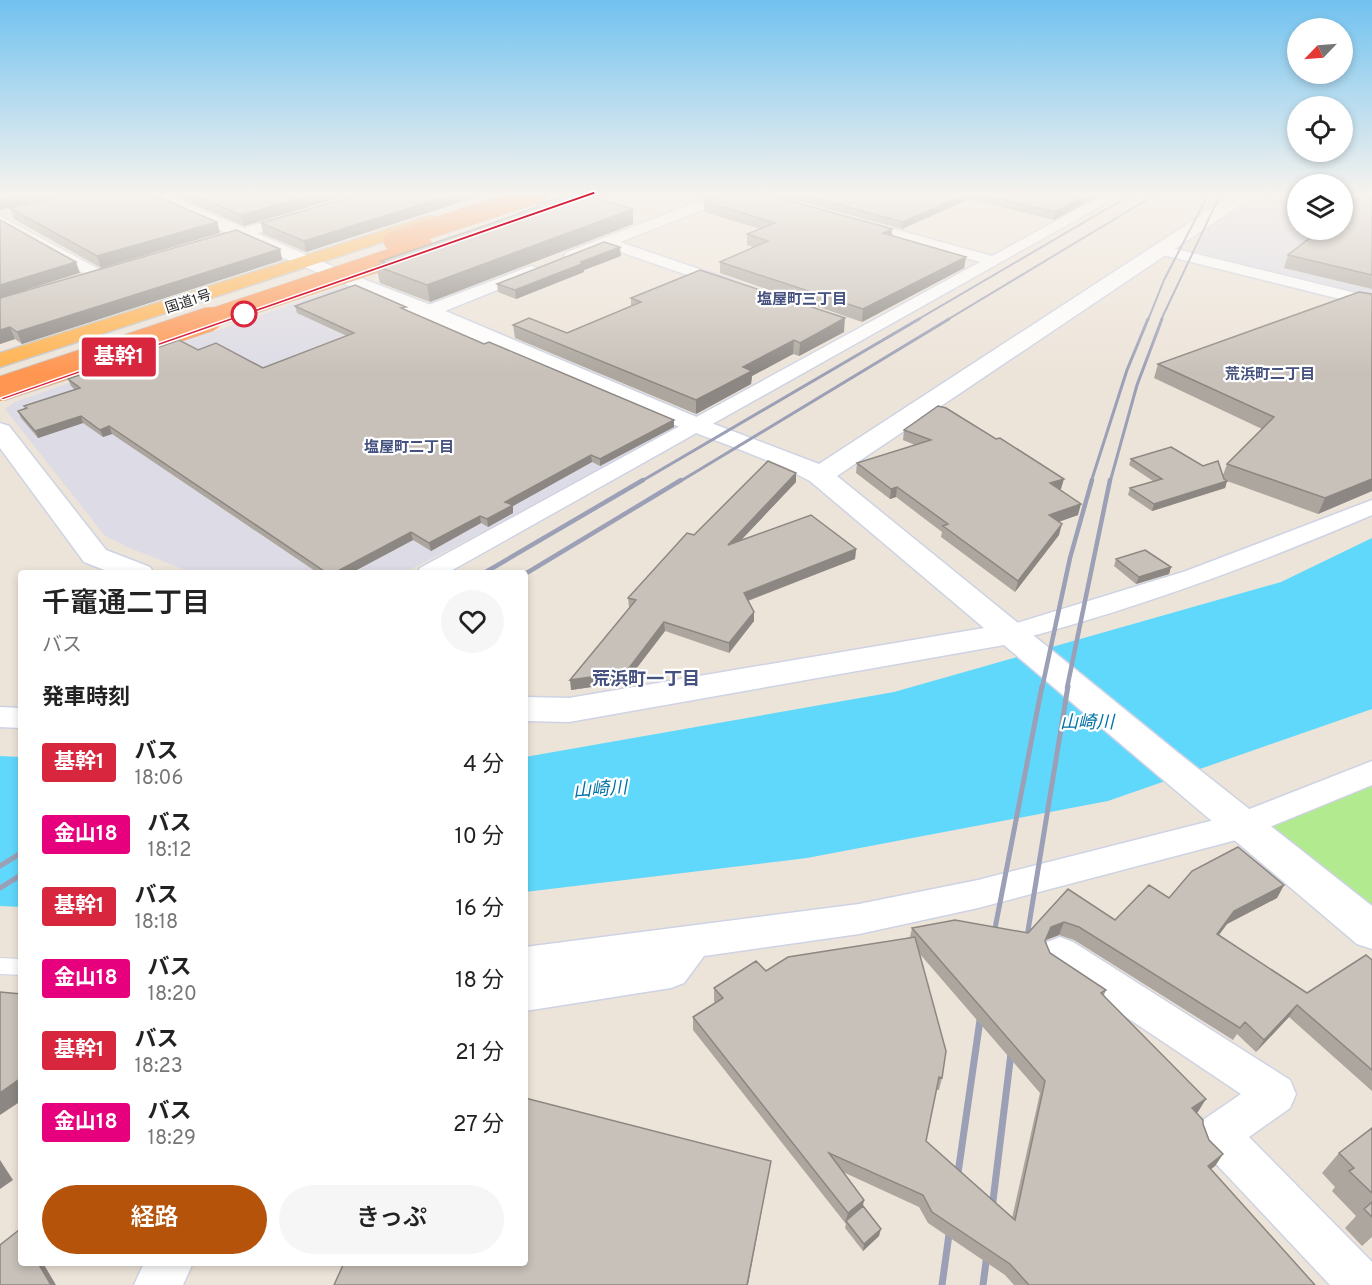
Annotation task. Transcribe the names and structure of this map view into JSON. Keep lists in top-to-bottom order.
{
  "streets": {
    "highway": ["国道1号"]
  },
  "districts": [
    "塩屋町三丁目",
    "荒浜町二丁目",
    "塩屋町二丁目",
    "荒浜町一丁目"
  ],
  "water": ["山崎川"],
  "lines": ["bus line 基幹1"],
  "north": "bottom left",
  "page": {
    "on_map": "基幹1",
    "heading": [
      ["千竈通二丁目", "バス"],
      "発車時刻"
    ],
    "list": [
      {
        "mark": "基幹1",
        "name": "バス",
        "note": "18:06",
        "value": "4 分"
      },
      {
        "mark": "金山18",
        "name": "バス",
        "note": "18:12",
        "value": "10 分"
      },
      {
        "mark": "基幹1",
        "name": "バス",
        "note": "18:18",
        "value": "16 分"
      },
      {
        "mark": "金山18",
        "name": "バス",
        "note": "18:20",
        "value": "18 分"
      },
      {
        "mark": "基幹1",
        "name": "バス",
        "note": "18:23",
        "value": "21 分"
      },
      {
        "mark": "金山18",
        "name": "バス",
        "note": "18:29",
        "value": "27 分"
      }
    ],
    "buttons": ["経路", "きっぷ"]
  }
}
